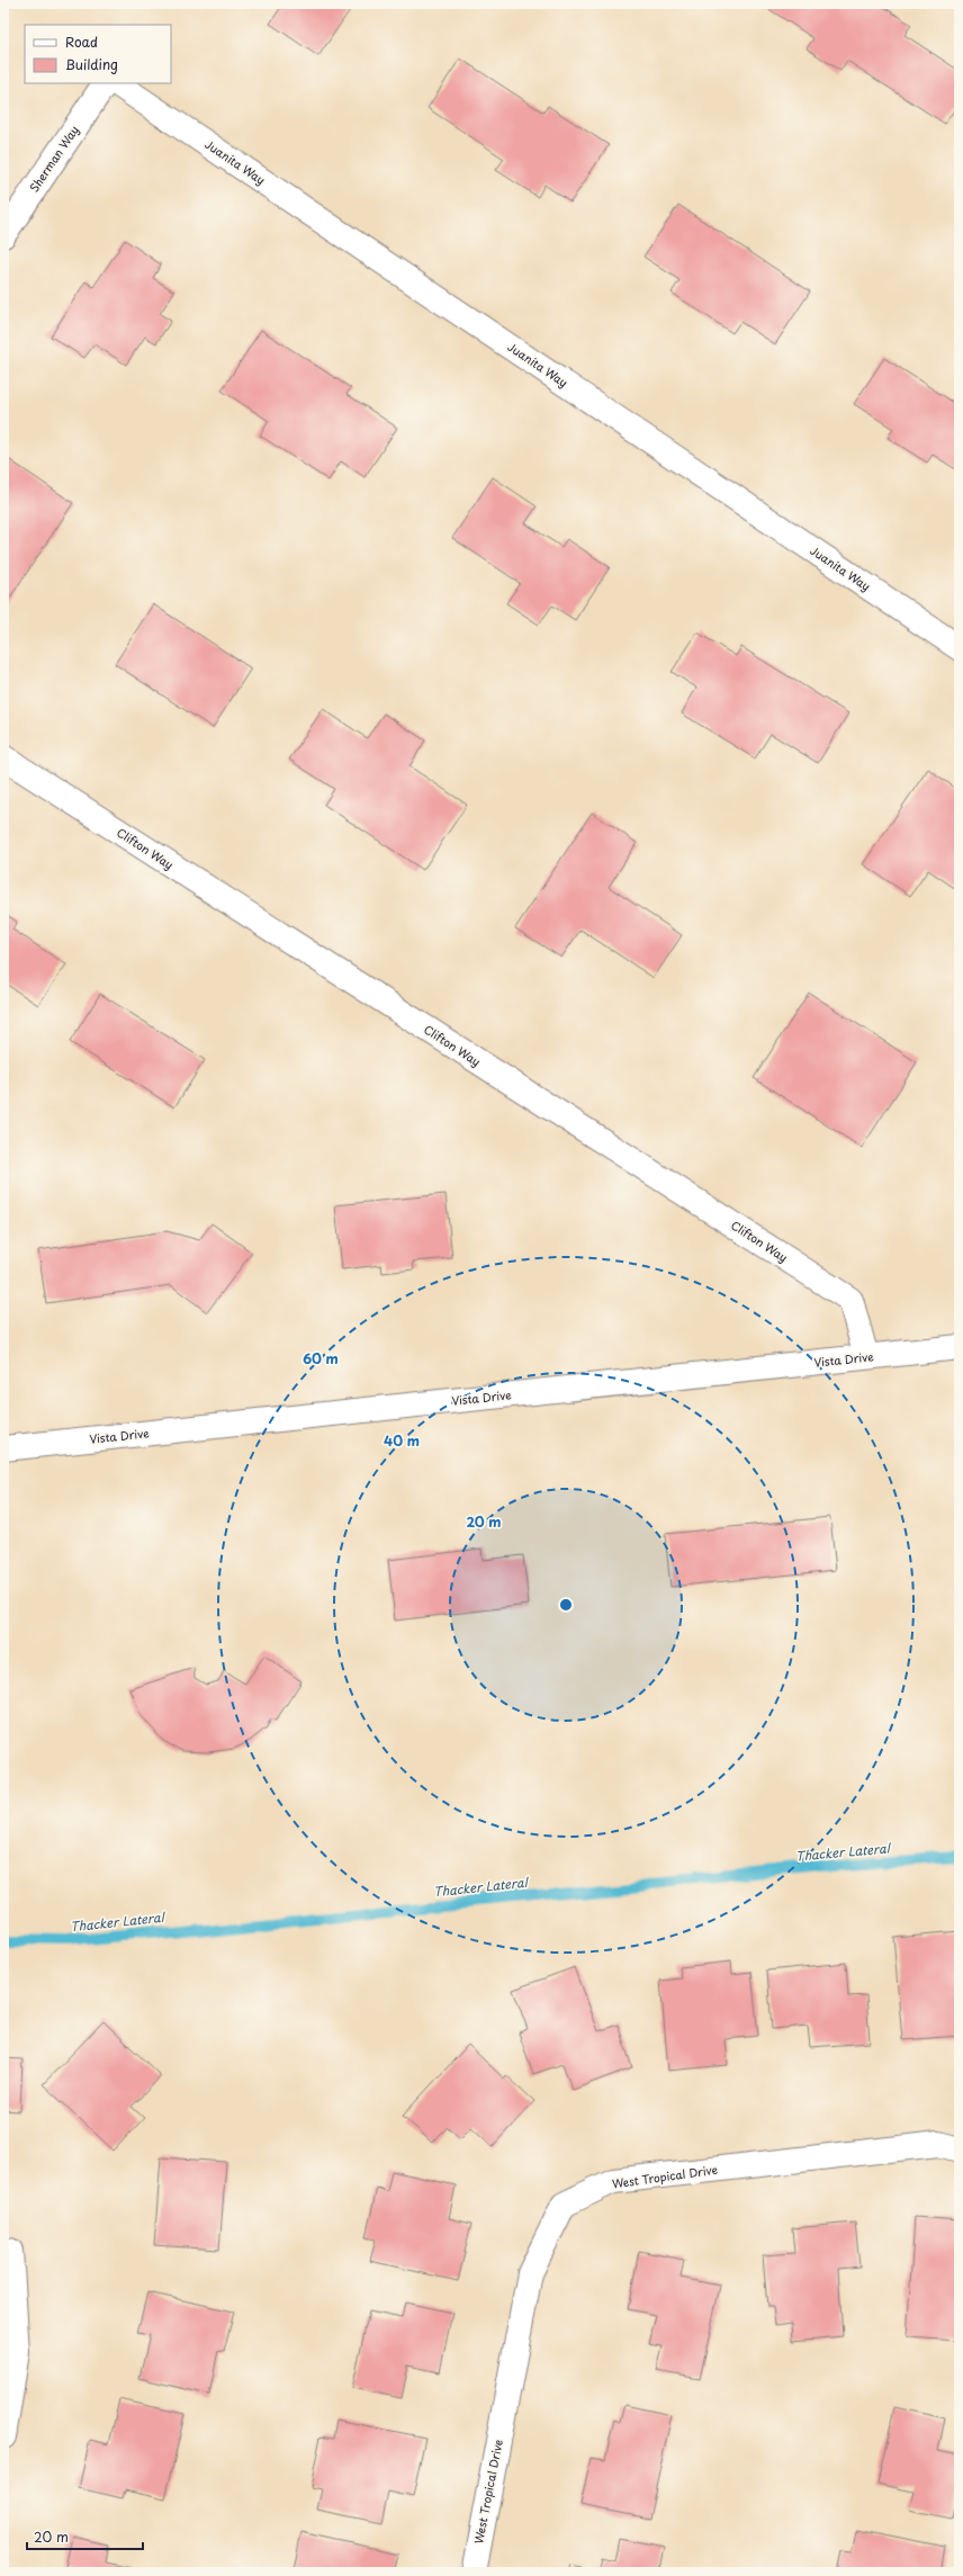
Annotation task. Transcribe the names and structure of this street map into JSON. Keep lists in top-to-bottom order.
{
  "streets": {
    "street": [
      "Sherman Way",
      "Juanita Way",
      "Clifton Way",
      "Vista Drive",
      "West Tropical Drive"
    ]
  },
  "crossings": [
    ["Clifton Way", "Vista Drive"]
  ],
  "water": ["Thacker Lateral"],
  "legend": ["Road", "Building"],
  "scale_bar": "20 m",
  "rings": ["60 m", "40 m", "20 m"]
}
